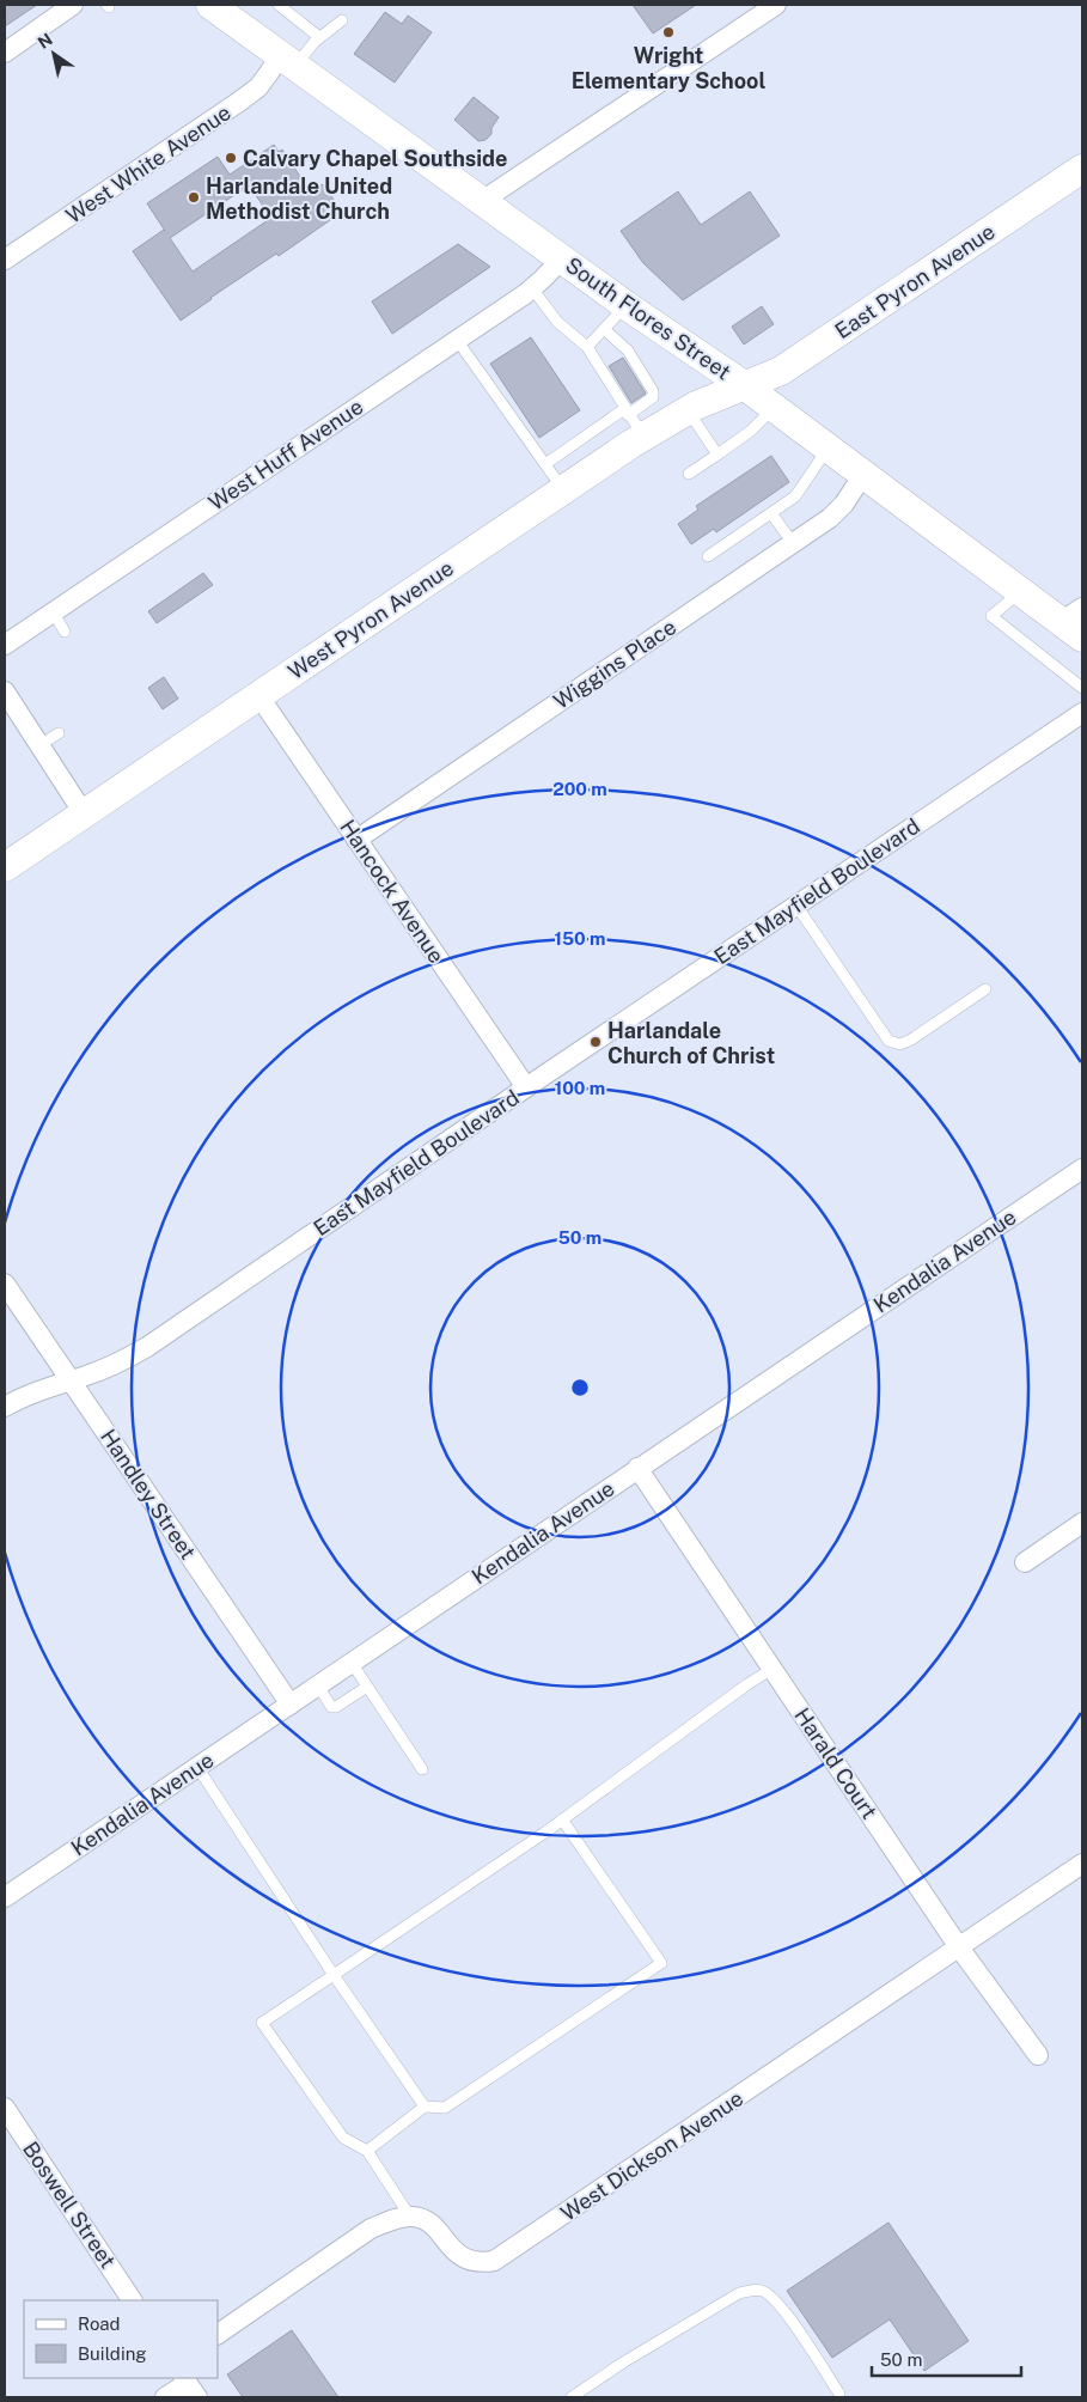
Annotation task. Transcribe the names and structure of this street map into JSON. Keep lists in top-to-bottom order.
{
  "streets": {
    "street": [
      "West White Avenue",
      "East Pyron Avenue",
      "South Flores Street",
      "West Huff Avenue",
      "West Pyron Avenue",
      "Wiggins Place",
      "Hancock Avenue",
      "East Mayfield Boulevard",
      "Kendalia Avenue",
      "Handley Street",
      "Harald Court",
      "West Dickson Avenue",
      "Boswell Street"
    ]
  },
  "crossings": [
    ["West White Avenue", "South Flores Street"],
    ["East Pyron Avenue", "South Flores Street"],
    ["East Pyron Avenue", "West Pyron Avenue"],
    ["South Flores Street", "West Huff Avenue"],
    ["South Flores Street", "West Pyron Avenue"],
    ["South Flores Street", "Wiggins Place"],
    ["West Pyron Avenue", "Hancock Avenue"],
    ["Wiggins Place", "Hancock Avenue"],
    ["Hancock Avenue", "East Mayfield Boulevard"],
    ["East Mayfield Boulevard", "Handley Street"],
    ["Kendalia Avenue", "Handley Street"],
    ["Kendalia Avenue", "Harald Court"],
    ["Harald Court", "West Dickson Avenue"]
  ],
  "places": [
    "Wright Elementary School",
    "Calvary Chapel Southside",
    "Harlandale United Methodist Church",
    "Harlandale Church of Christ"
  ],
  "legend": ["Road", "Building"],
  "scale_bar": "50 m",
  "north": "top left",
  "rings": [
    "200 m",
    "150 m",
    "100 m",
    "50 m"
  ]
}
